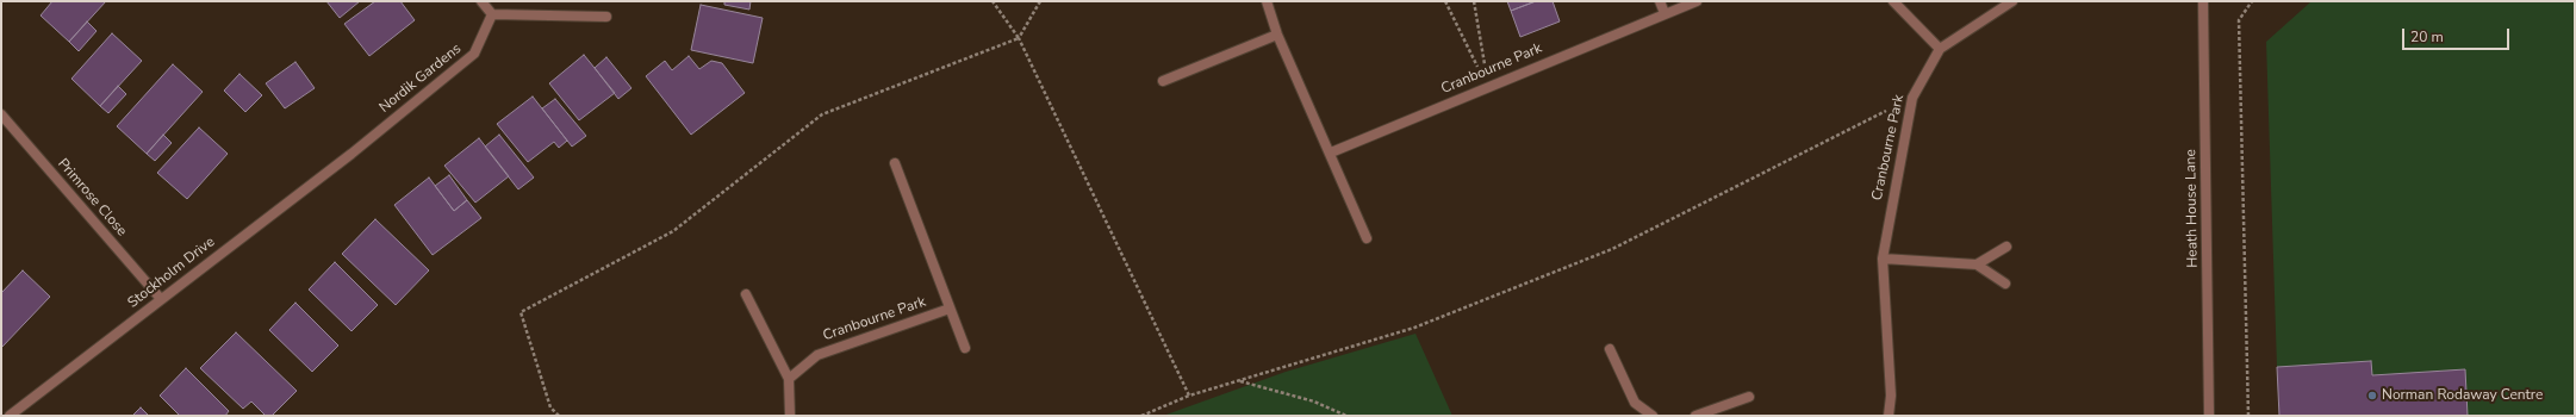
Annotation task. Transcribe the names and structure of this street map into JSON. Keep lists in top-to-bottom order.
{
  "streets": {
    "street": [
      "Cranbourne Park",
      "Nordik Gardens",
      "Primrose Close",
      "Heath House Lane",
      "Stockholm Drive"
    ]
  },
  "crossings": [
    ["Nordik Gardens", "Stockholm Drive"],
    ["Primrose Close", "Stockholm Drive"]
  ],
  "places": ["Norman Rodaway Centre"],
  "scale_bar": "20 m"
}
